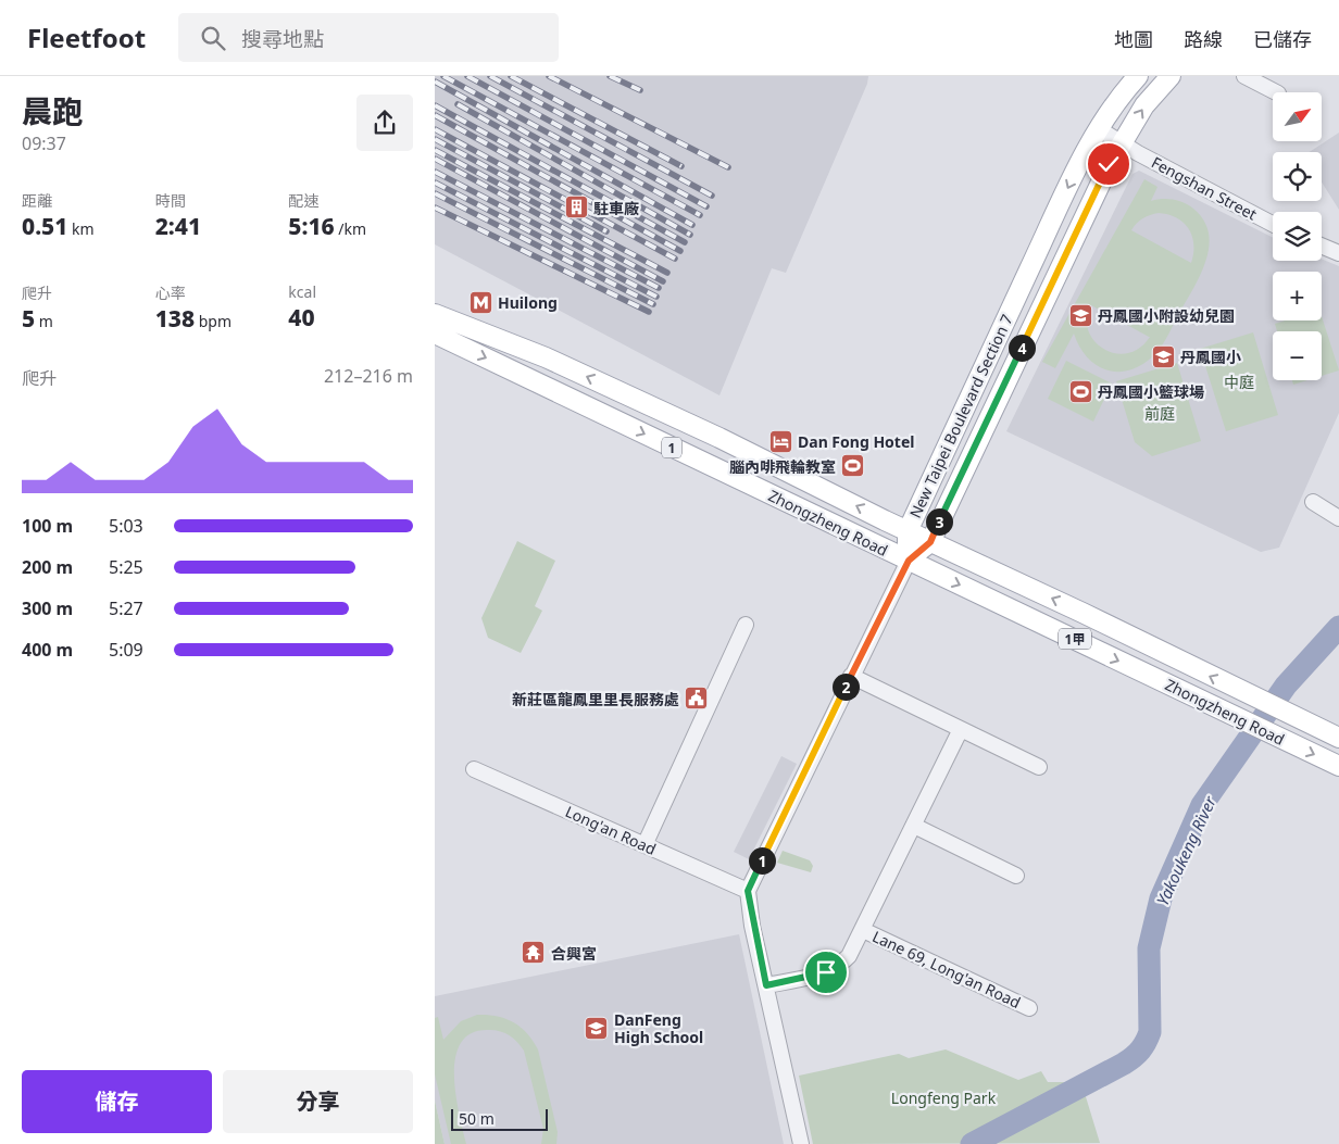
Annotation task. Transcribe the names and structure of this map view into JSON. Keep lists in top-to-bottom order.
{
  "streets": {
    "main road": [
      "New Taipei Boulevard Section 7",
      "1",
      "Zhongzheng Road",
      "1甲"
    ],
    "street": ["Fengshan Street", "Long'an Road", "Lane 69, Long'an Road"]
  },
  "crossings": [
    ["Fengshan Street", "New Taipei Boulevard Section 7"],
    ["New Taipei Boulevard Section 7", "Zhongzheng Road"]
  ],
  "water": ["Yakoukeng River"],
  "parks": ["中庭", "前庭", "Longfeng Park"],
  "places": {
    "building": ["駐車廠"],
    "metro station": ["Huilong"],
    "school or university": ["丹鳳國小附設幼兒園", "丹鳳國小", "DanFeng High School"],
    "sports": ["丹鳳國小籃球場", "腦內啡飛輪教室"],
    "hotel": ["Dan Fong Hotel"],
    "public building": ["新莊區龍鳳里里長服務處"],
    "temple": ["合興宮"]
  },
  "scale_bar": "50 m",
  "north": "top right",
  "page": {
    "header": "Fleetfoot",
    "search": "搜尋地點",
    "nav": ["地圖", "路線", "已儲存"],
    "heading": ["晨跑", "09:37"],
    "map_buttons": ["+", "−"],
    "stats": [
      ["距離", "0.51 km"],
      ["時間", "2:41"],
      ["配速", "5:16 /km"],
      ["爬升", "5 m"],
      ["心率", "138 bpm"],
      ["kcal", "40"]
    ],
    "pins": [
      "4",
      "3",
      "2",
      "1"
    ],
    "chart": ["爬升", "212–216 m"],
    "list": [
      {
        "name": "100 m",
        "note": "5:03"
      },
      {
        "name": "200 m",
        "note": "5:25"
      },
      {
        "name": "300 m",
        "note": "5:27"
      },
      {
        "name": "400 m",
        "note": "5:09"
      }
    ],
    "buttons": ["儲存", "分享"],
    "scale": "50 m"
  }
}
